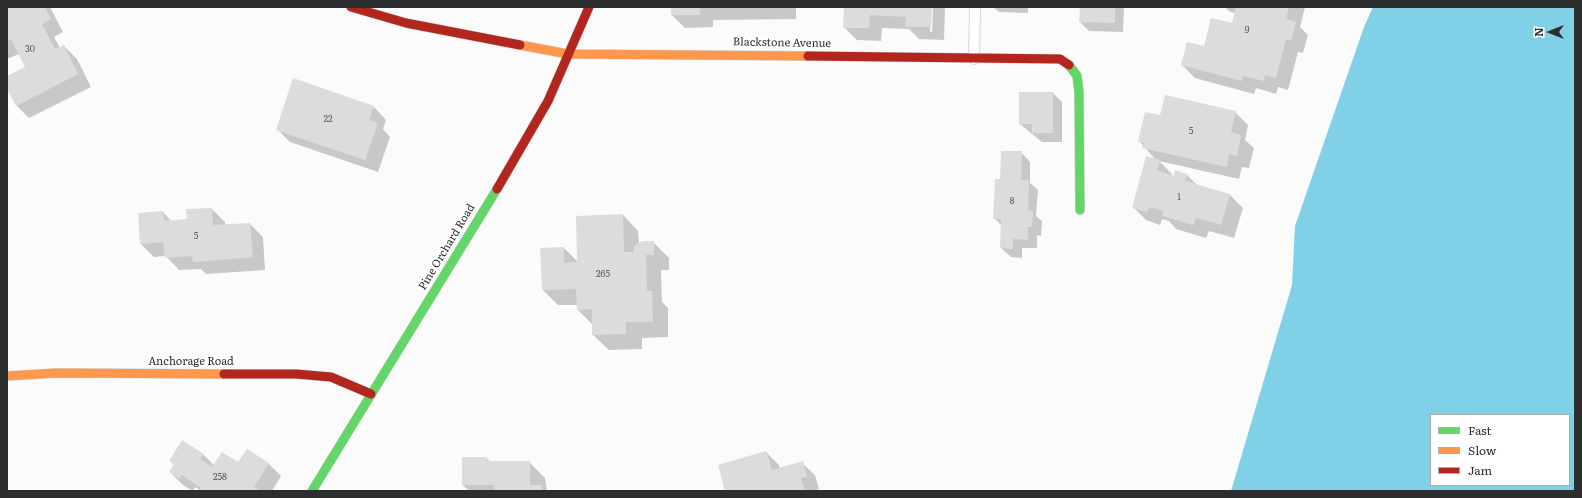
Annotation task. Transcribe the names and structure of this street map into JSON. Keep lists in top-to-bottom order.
{
  "streets": {
    "street": ["Blackstone Avenue", "Pine Orchard Road", "Anchorage Road"]
  },
  "crossings": [
    ["Blackstone Avenue", "Pine Orchard Road"],
    ["Pine Orchard Road", "Anchorage Road"]
  ],
  "house_numbers": [
    "9",
    "30",
    "22",
    "5",
    "1",
    "8",
    "5",
    "265",
    "258"
  ],
  "legend": ["Fast", "Slow", "Jam"],
  "north": "left"
}
